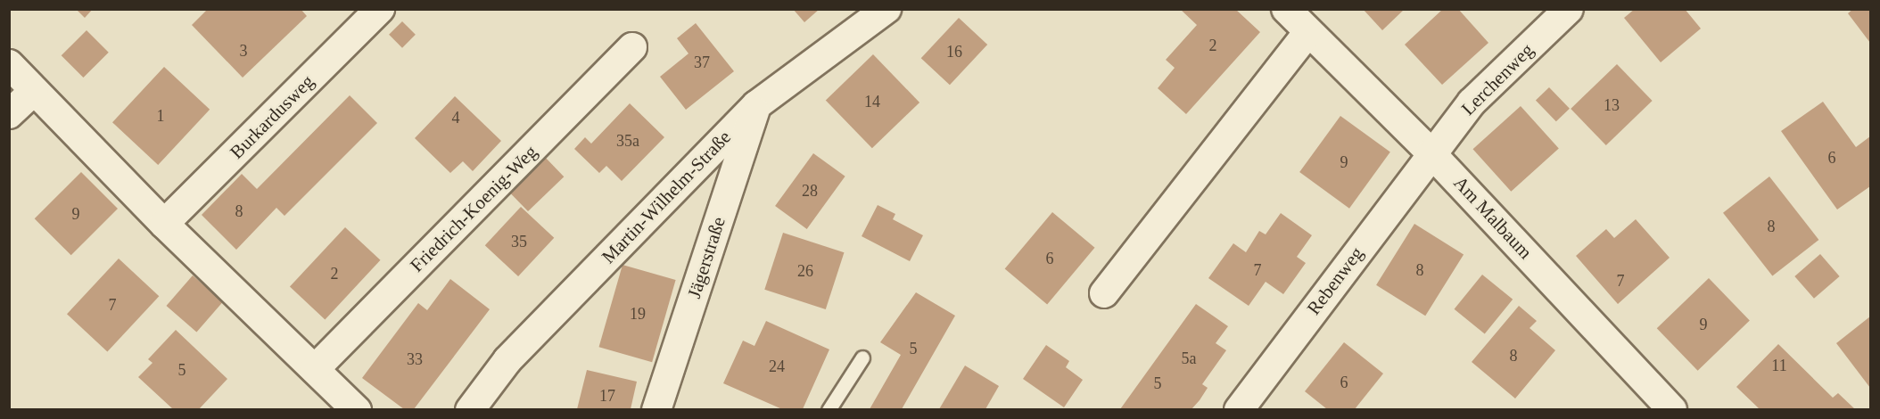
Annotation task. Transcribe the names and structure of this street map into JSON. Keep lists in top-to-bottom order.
{
  "streets": {
    "street": [
      "Lerchenweg",
      "Burkardusweg",
      "Martin-Wilhelm-Straße",
      "Friedrich-Koenig-Weg",
      "Am Malbaum",
      "Jägerstraße",
      "Rebenweg"
    ]
  },
  "crossings": [
    ["Lerchenweg", "Am Malbaum"],
    ["Lerchenweg", "Rebenweg"],
    ["Martin-Wilhelm-Straße", "Jägerstraße"],
    ["Am Malbaum", "Rebenweg"]
  ],
  "house_numbers": [
    "2",
    "3",
    "16",
    "37",
    "14",
    "13",
    "1",
    "4",
    "35a",
    "6",
    "9",
    "28",
    "8",
    "9",
    "8",
    "35",
    "6",
    "7",
    "8",
    "26",
    "2",
    "7",
    "7",
    "19",
    "9",
    "5",
    "8",
    "5a",
    "33",
    "11",
    "24",
    "5",
    "6",
    "5",
    "17"
  ]
}
